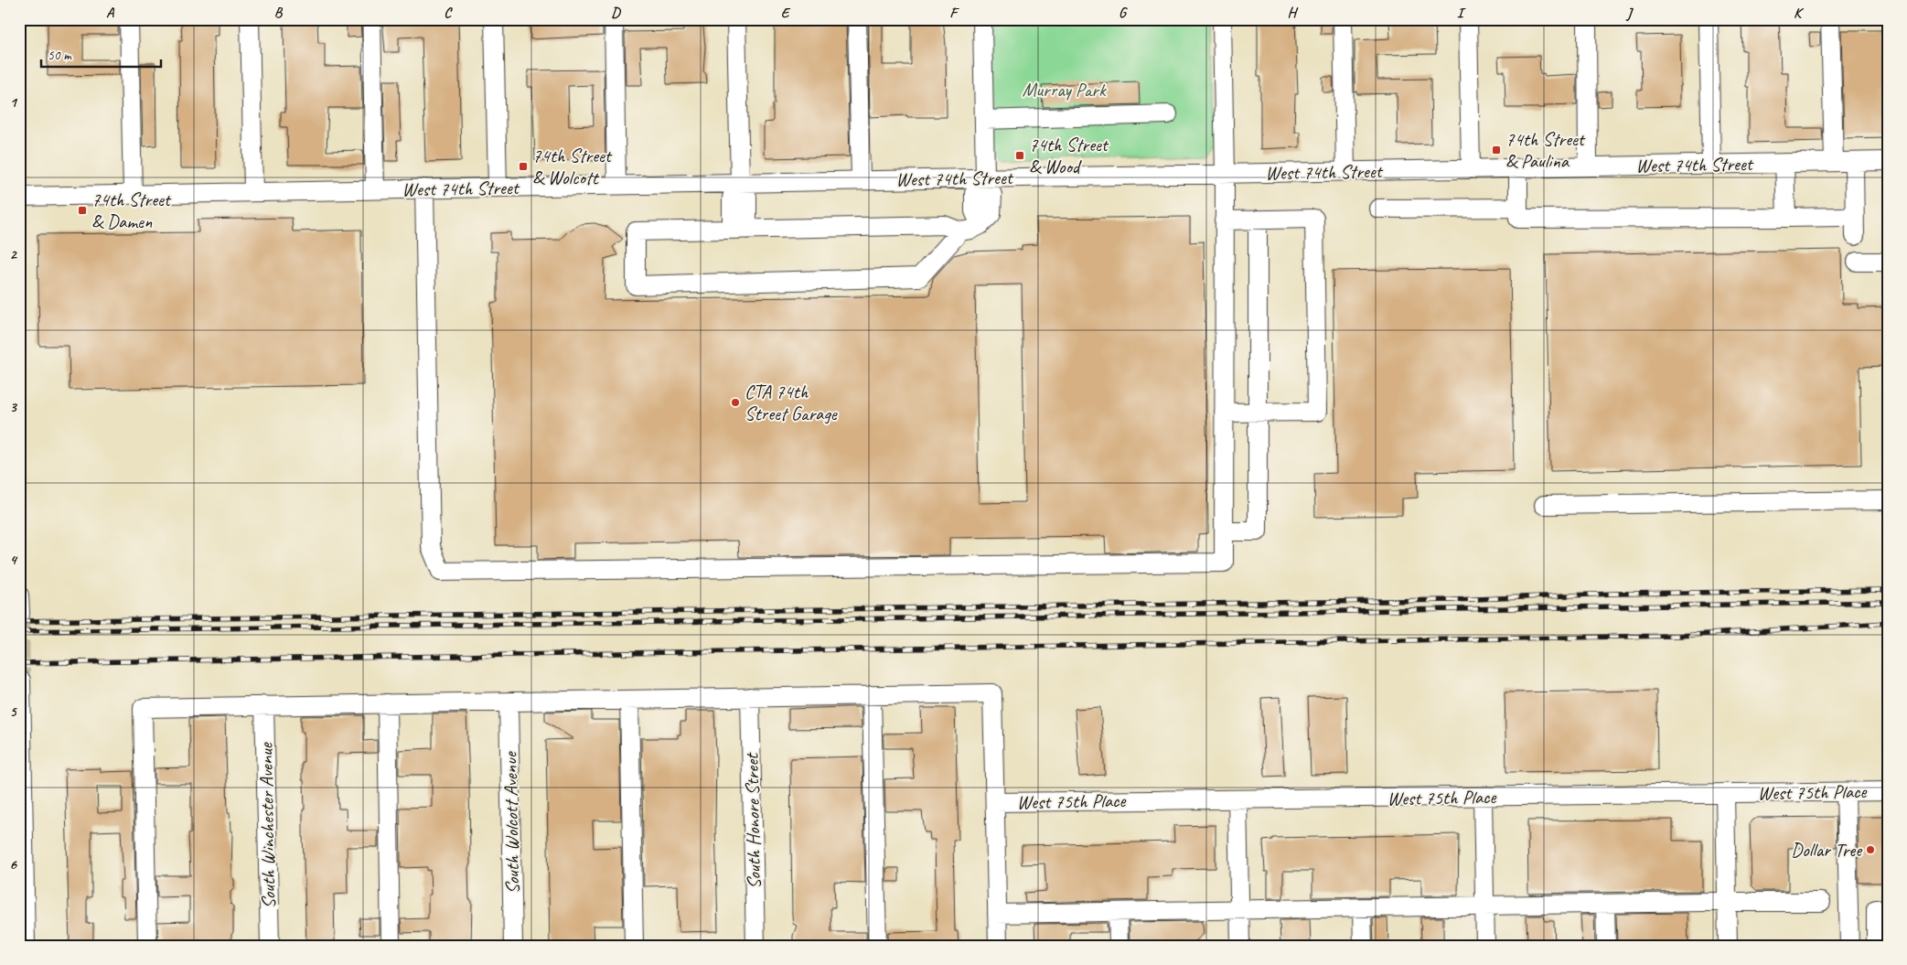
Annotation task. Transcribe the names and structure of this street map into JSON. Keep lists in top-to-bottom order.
{
  "streets": {
    "street": [
      "West 74th Street",
      "West 75th Place",
      "South Honore Street",
      "South Wolcott Avenue",
      "South Winchester Avenue"
    ]
  },
  "parks": ["Murray Park"],
  "places": {
    "transit": [
      "74th Street & Paulina",
      "74th Street & Wood",
      "74th Street & Wolcott",
      "74th Street & Damen"
    ],
    "other": ["CTA 74th Street Garage", "Dollar Tree"]
  },
  "scale_bar": "50 m",
  "grid": {
    "columns": [
      "A",
      "B",
      "C",
      "D",
      "E",
      "F",
      "G",
      "H",
      "I",
      "J",
      "K"
    ],
    "rows": [
      "1",
      "2",
      "3",
      "4",
      "5",
      "6"
    ]
  }
}
